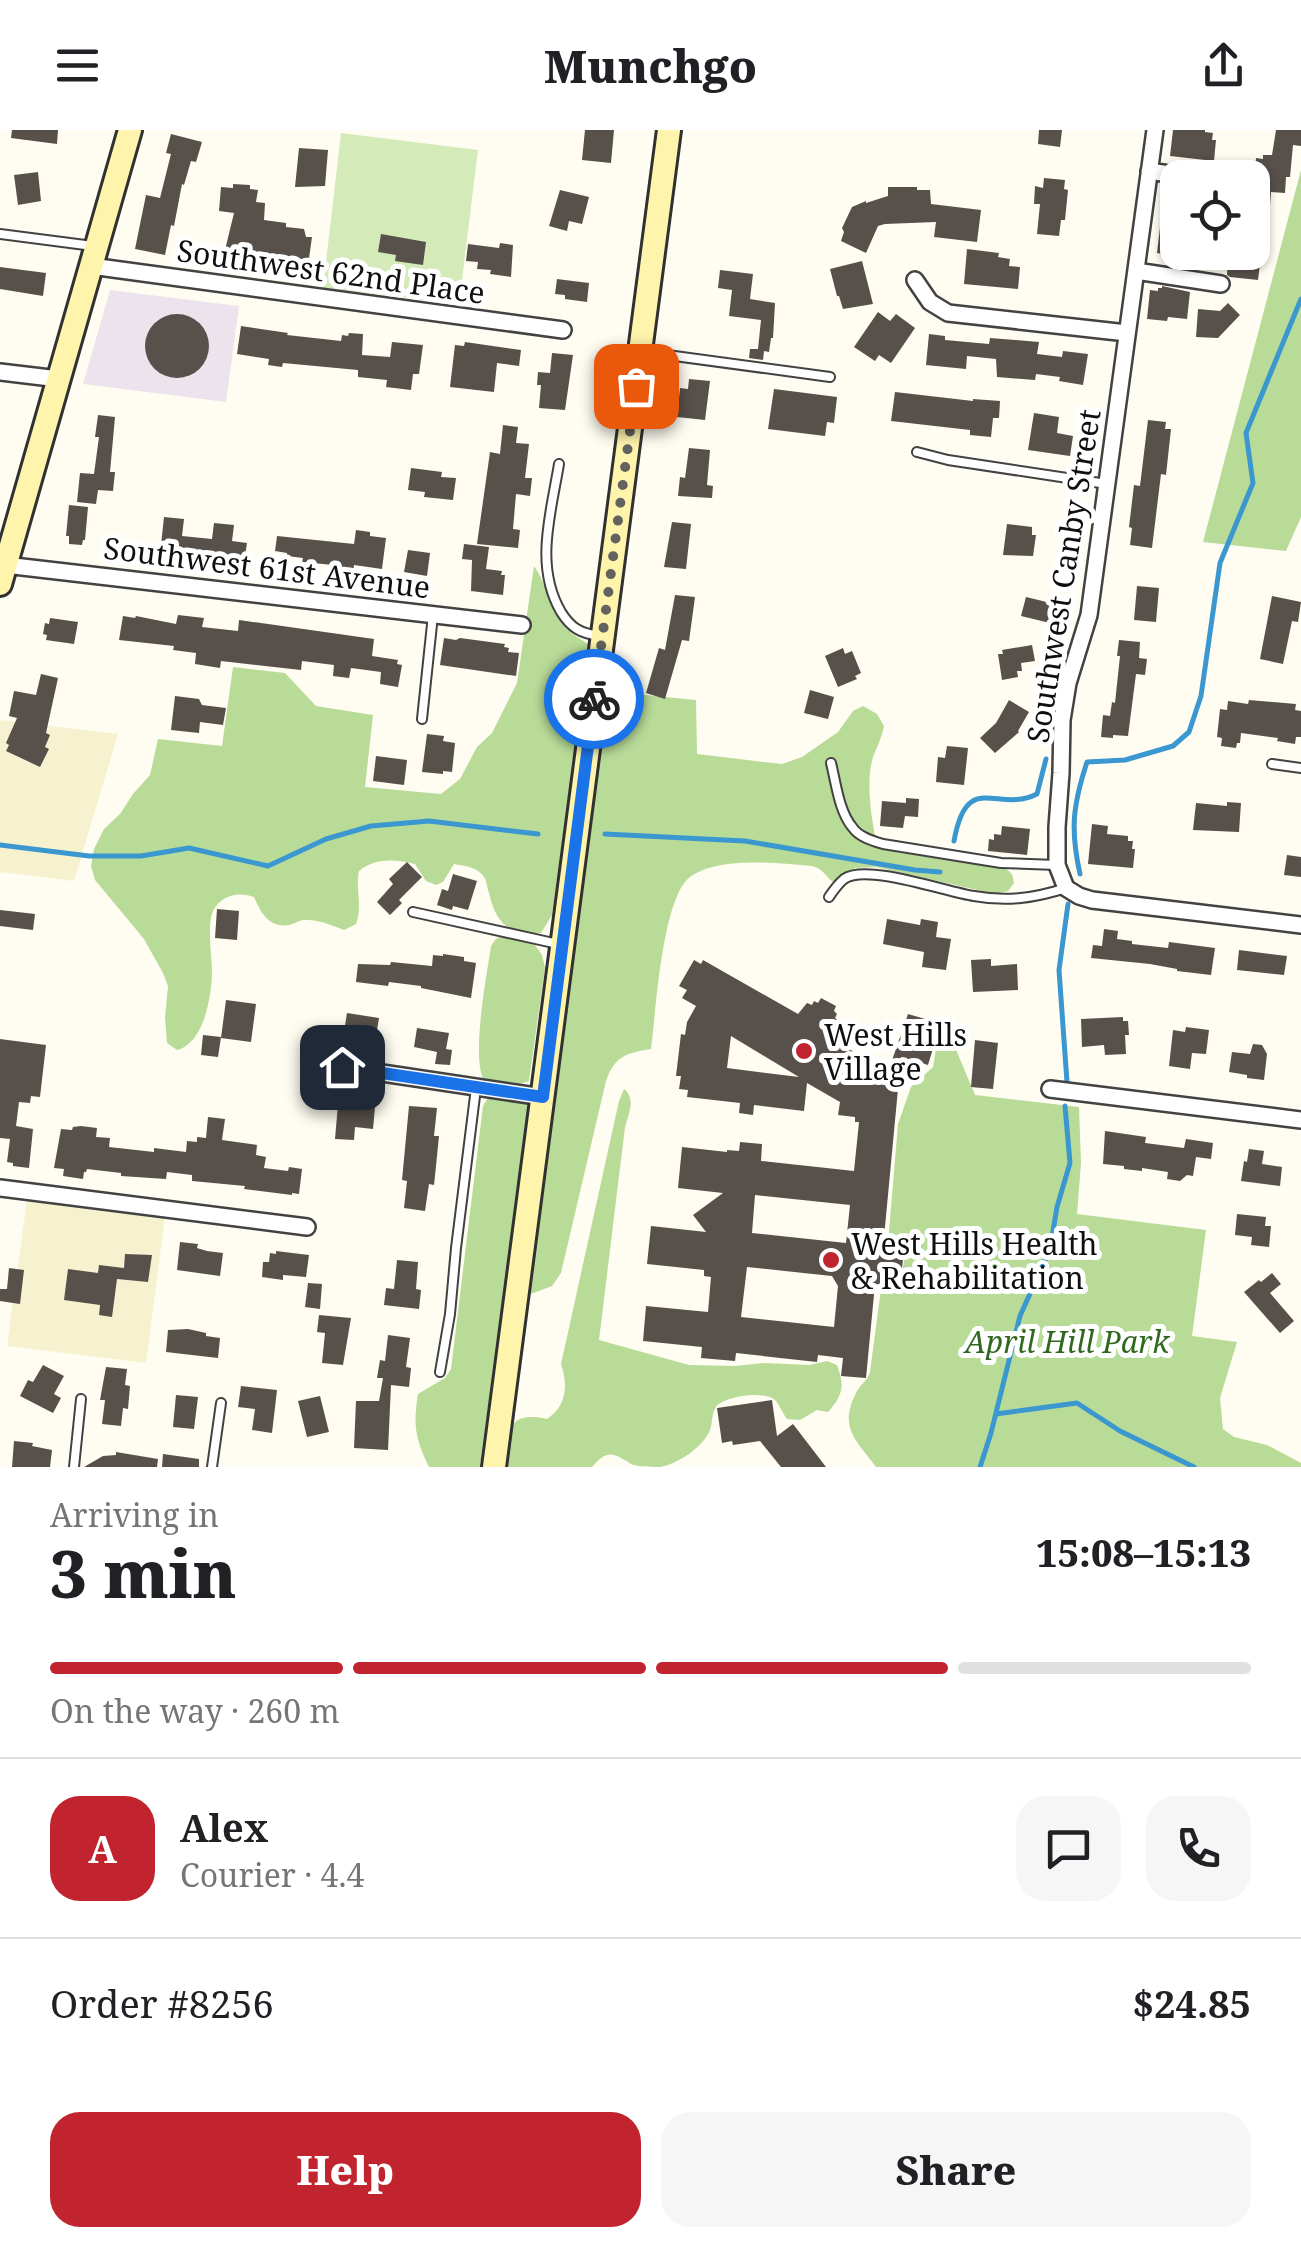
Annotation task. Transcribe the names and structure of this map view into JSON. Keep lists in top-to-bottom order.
{
  "streets": {
    "street": ["Southwest 62nd Place", "Southwest 61st Avenue", "Southwest Canby Street"]
  },
  "parks": ["April Hill Park"],
  "places": ["West Hills Village", "West Hills Health & Rehabilitation"],
  "page": {
    "header": "Munchgo",
    "heading": ["3 min", "Arriving in", "15:08–15:13"],
    "panel": [
      "Alex",
      "Courier · 4.4",
      "Order #8256",
      "$24.85"
    ],
    "bar": "On the way · 260 m",
    "round": "A",
    "buttons": ["Help", "Share"]
  }
}
